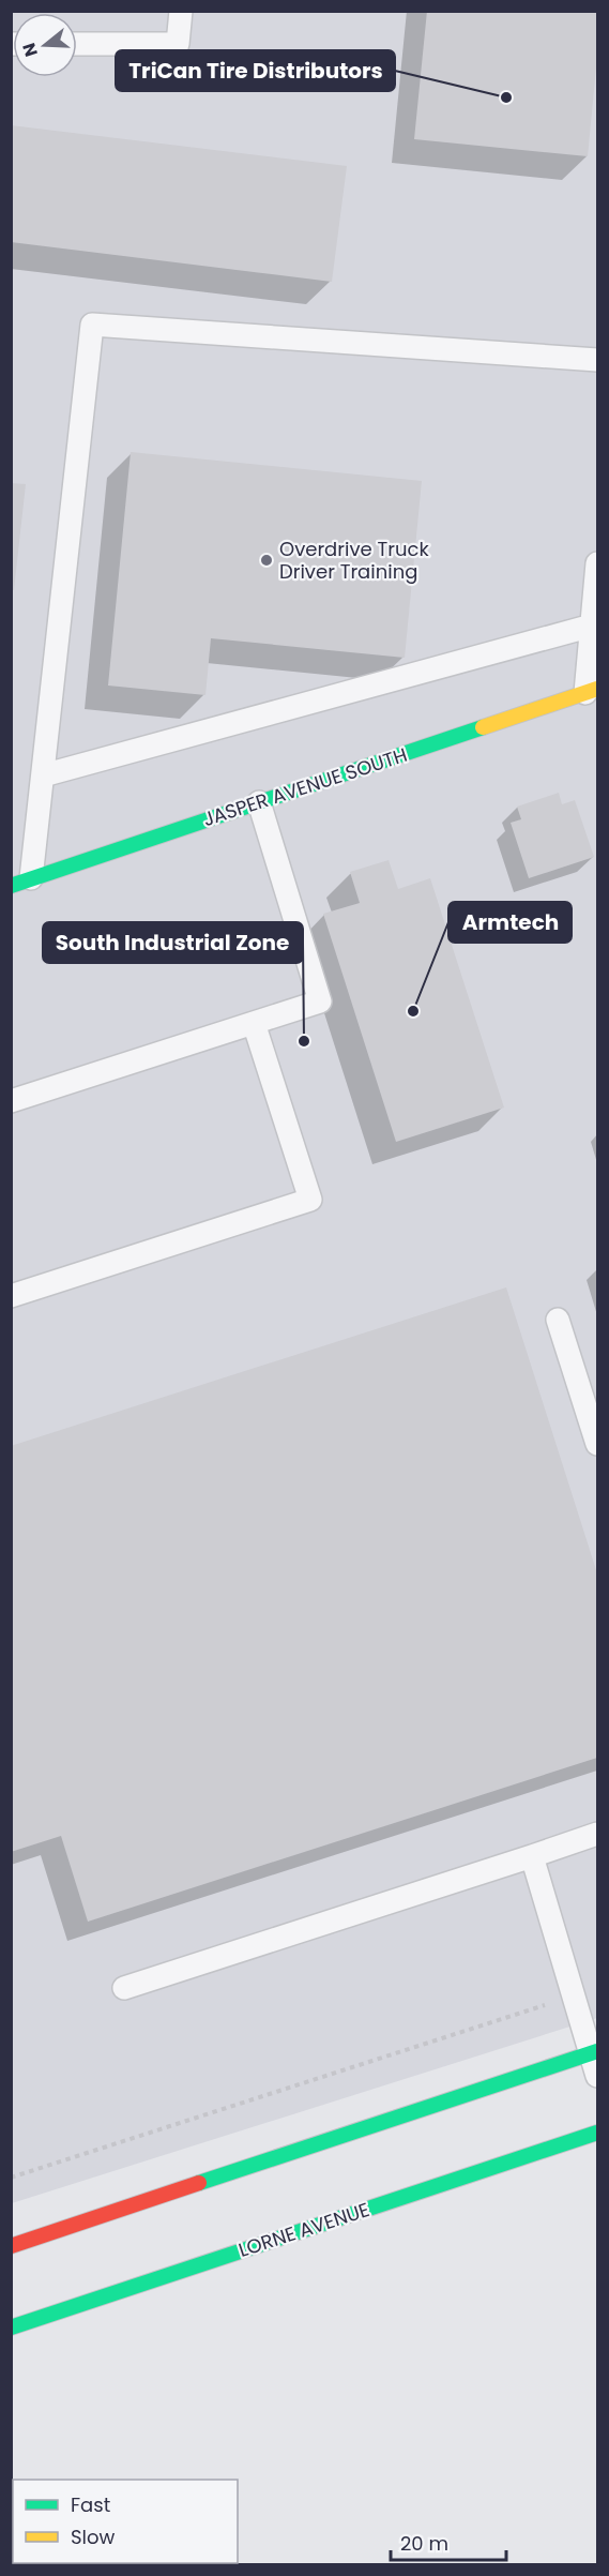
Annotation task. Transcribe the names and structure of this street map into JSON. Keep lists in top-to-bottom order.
{
  "streets": {
    "main road": ["JASPER AVENUE SOUTH", "LORNE AVENUE"]
  },
  "places": [
    "TriCan Tire Distributors",
    "Overdrive Truck Driver Training",
    "Armtech",
    "South Industrial Zone"
  ],
  "legend": ["Fast", "Slow"],
  "scale_bar": "20 m",
  "north": "left"
}
